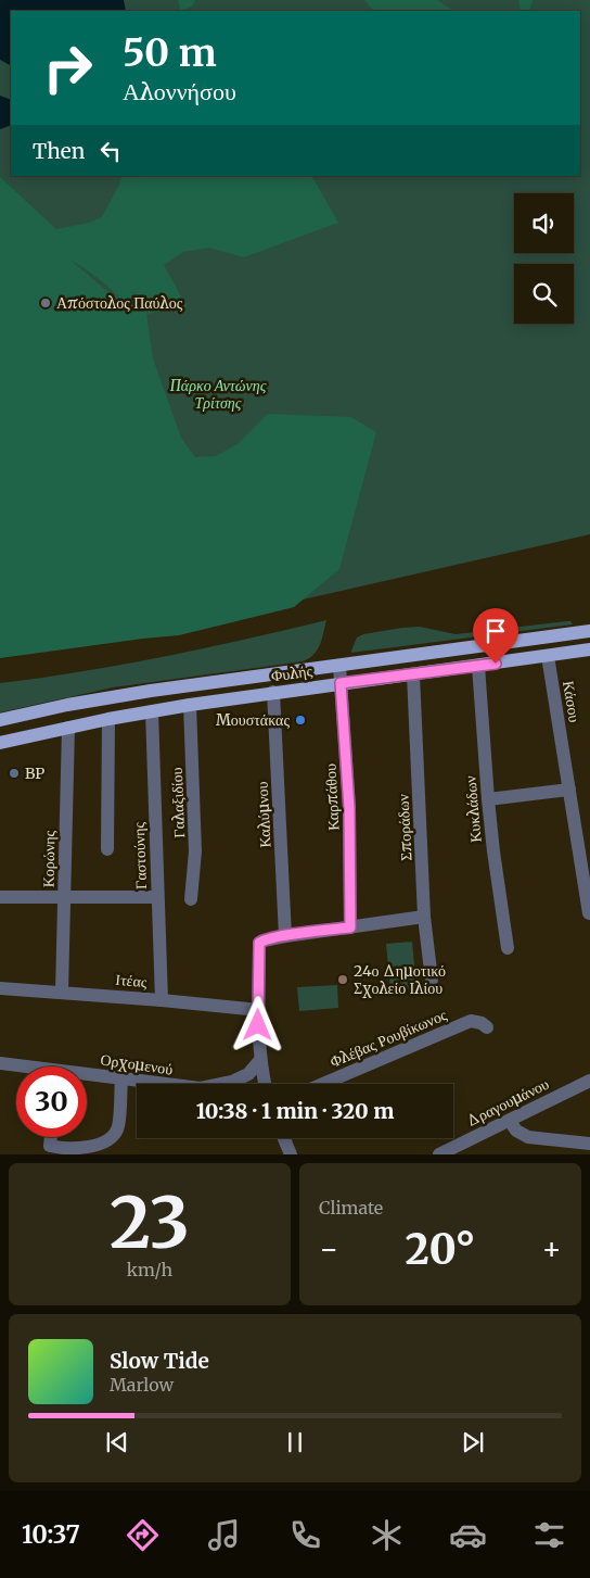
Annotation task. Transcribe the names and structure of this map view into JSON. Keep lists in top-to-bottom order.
{
  "streets": {
    "main road": ["Φυλής"],
    "street": [
      "Κάσου",
      "Καρπάθου",
      "Γαλαξιδίου",
      "Κυκλάδων",
      "Καλύμνου",
      "Σποράδων",
      "Γαστούνης",
      "Κορώνης",
      "Ιτέας",
      "Φλέβας Ρουβίκωνος",
      "Ορχομενού",
      "Δραγουμάνου"
    ]
  },
  "crossings": [
    ["Φυλής", "Κάσου"],
    ["Φυλής", "Καρπάθου"],
    ["Φυλής", "Γαλαξιδίου"],
    ["Φυλής", "Κυκλάδων"],
    ["Φυλής", "Καλύμνου"],
    ["Φυλής", "Σποράδων"],
    ["Φυλής", "Γαστούνης"],
    ["Φυλής", "Κορώνης"],
    ["Γαστούνης", "Ιτέας"],
    ["Κορώνης", "Ιτέας"]
  ],
  "parks": ["Πάρκο Αντώνης Τρίτσης"],
  "places": [
    "Απόστολος Παύλος",
    "Μουστάκας",
    "BP",
    "24ο Δημοτικό Σχολείο Ιλίου"
  ],
  "page": {
    "turn": ["50 m", "Αλοννήσου"],
    "then": "Then",
    "limit": "30",
    "trip": "10:38 · 1 min · 320 m",
    "tile": [
      ["23", "km/h"],
      "Climate"
    ],
    "heat": ["−", "20°", "+"],
    "song": ["Slow Tide", "Marlow"],
    "tabs": "10:37"
  }
}
